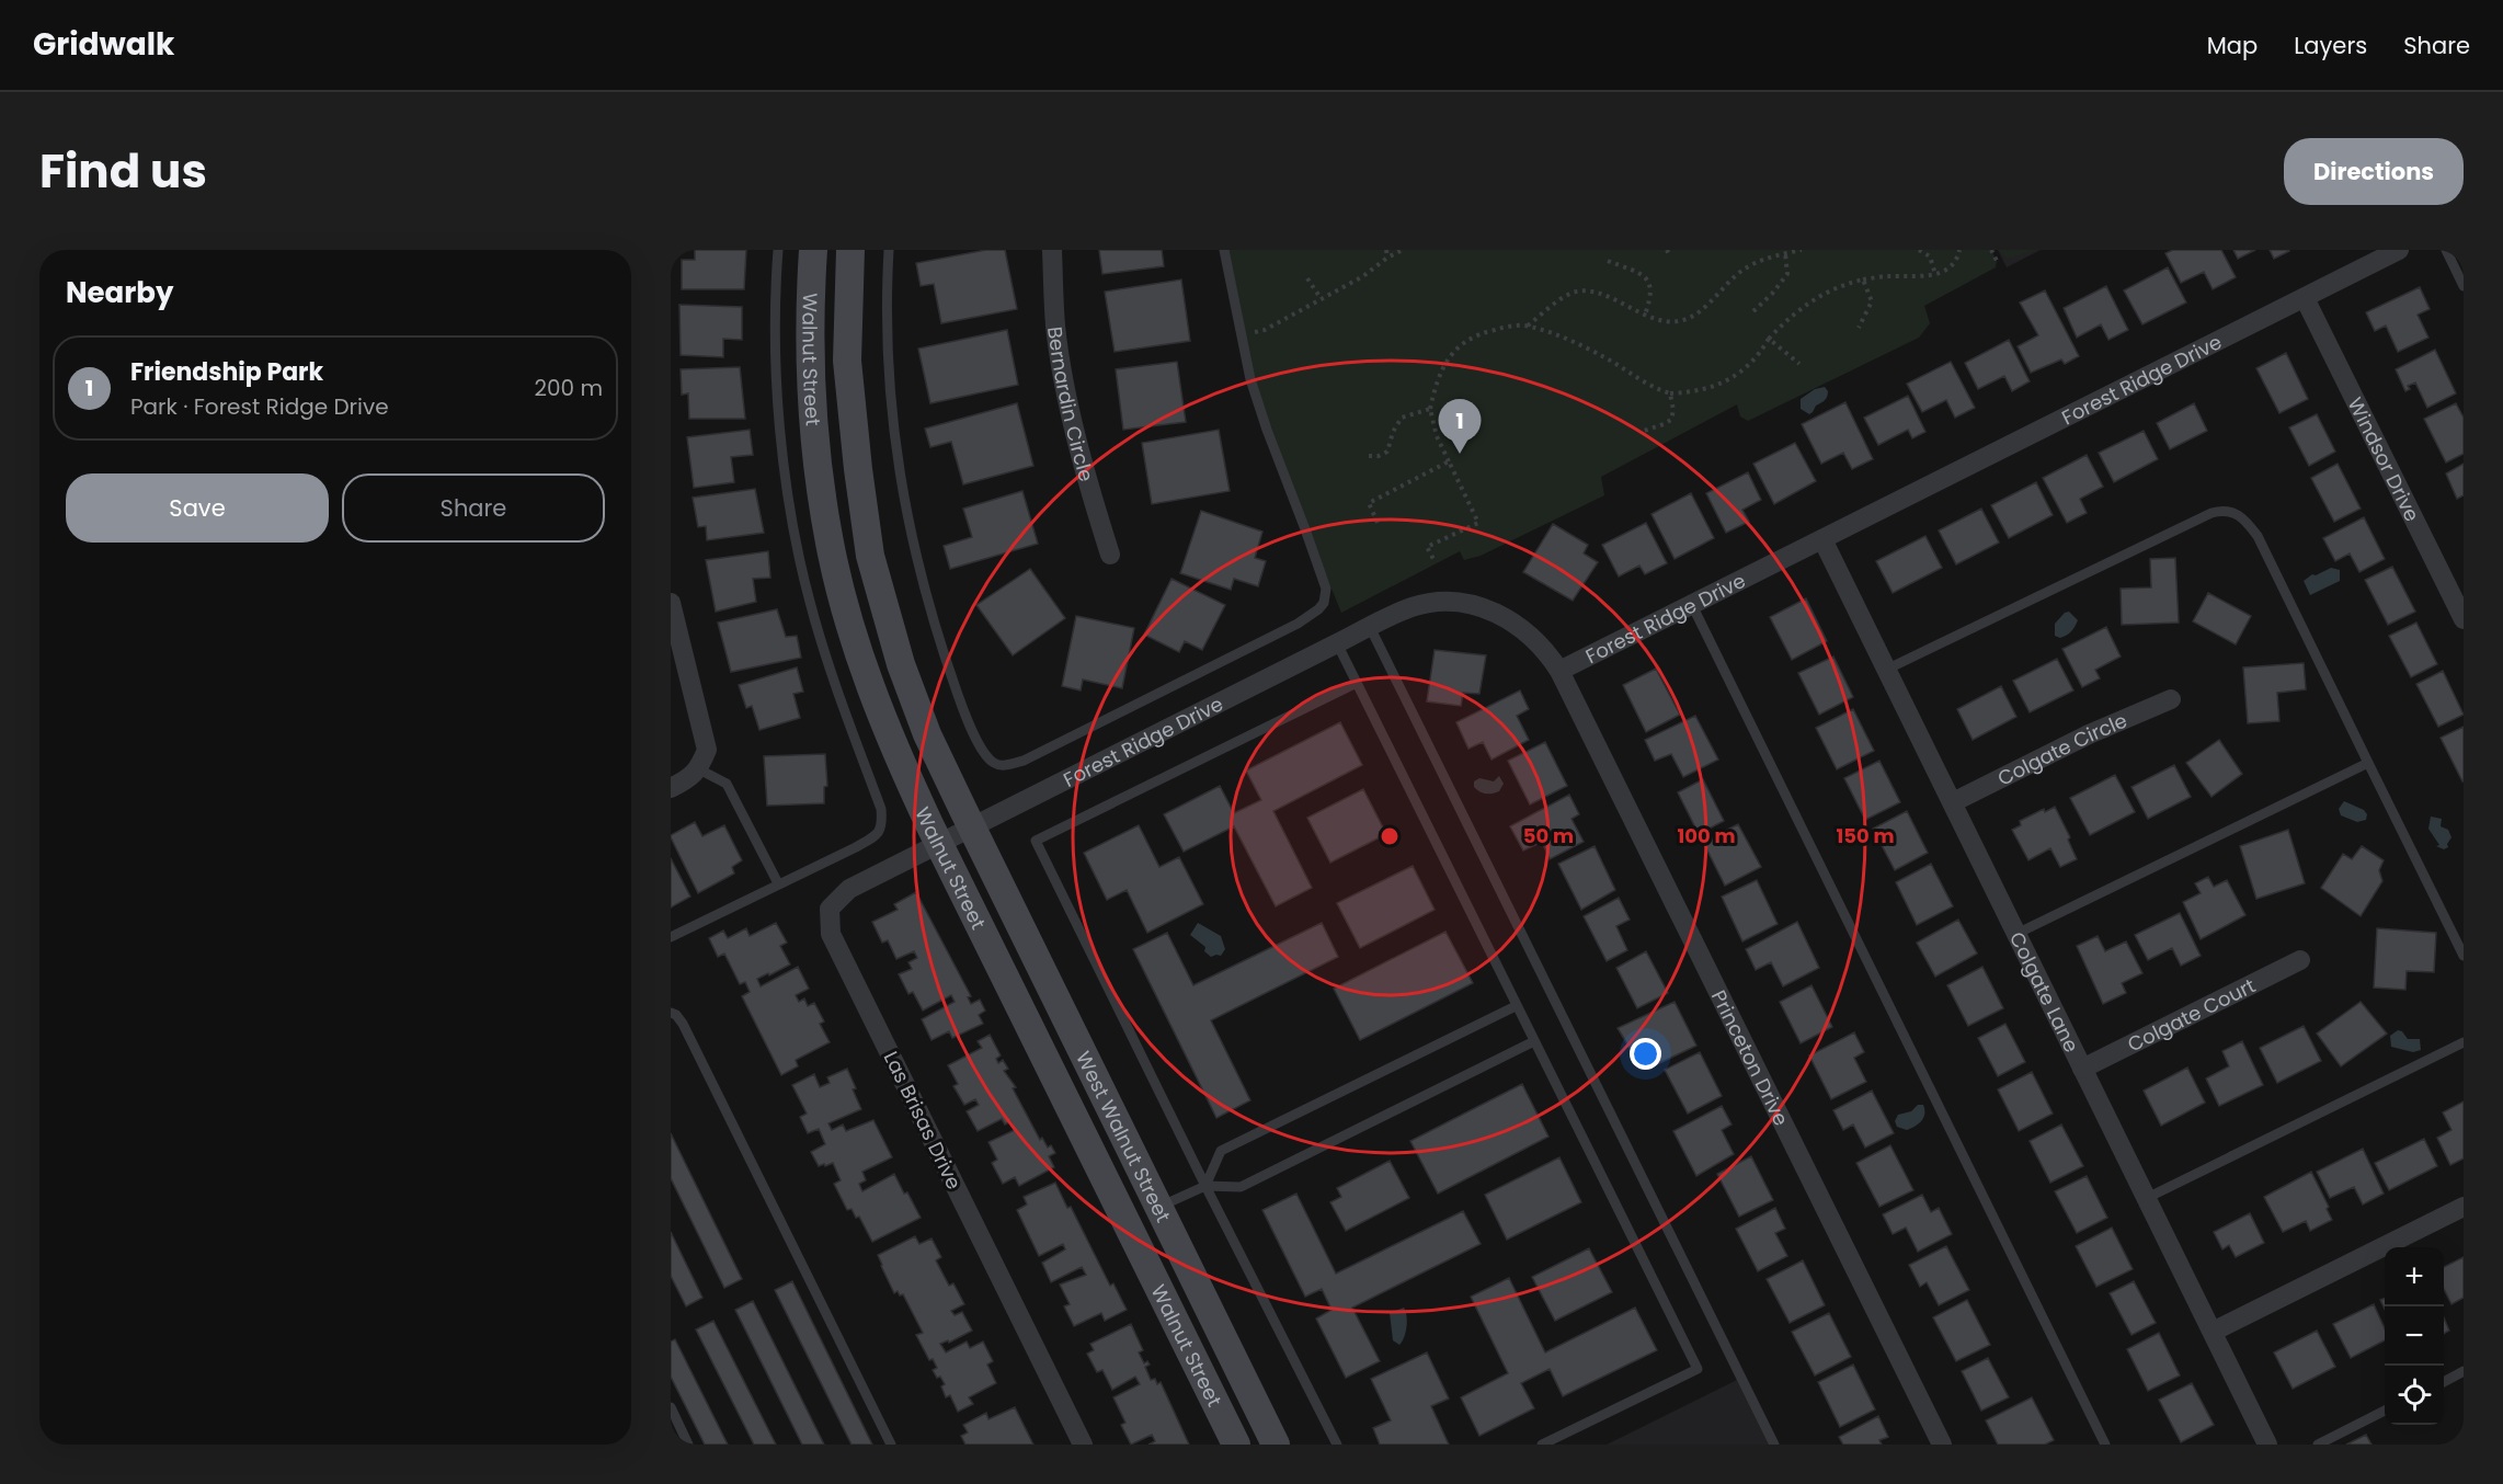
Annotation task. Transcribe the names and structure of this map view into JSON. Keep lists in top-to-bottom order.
{
  "streets": {
    "main road": ["Walnut Street", "West Walnut Street"],
    "street": [
      "Forest Ridge Drive",
      "Bernardin Circle",
      "Windsor Drive",
      "Colgate Circle",
      "Colgate Lane",
      "Colgate Court",
      "Princeton Drive",
      "Las Brisas Drive"
    ]
  },
  "crossings": [
    ["Walnut Street", "Forest Ridge Drive"],
    ["Walnut Street", "Las Brisas Drive"],
    ["Walnut Street", "West Walnut Street"],
    ["Forest Ridge Drive", "Windsor Drive"],
    ["Forest Ridge Drive", "Colgate Lane"],
    ["Forest Ridge Drive", "Princeton Drive"],
    ["Forest Ridge Drive", "Las Brisas Drive"],
    ["Forest Ridge Drive", "West Walnut Street"],
    ["Colgate Circle", "Colgate Lane"],
    ["Colgate Lane", "Colgate Court"]
  ],
  "page": {
    "header": "Gridwalk",
    "nav": ["Map", "Layers", "Share"],
    "title": "Find us",
    "buttons": [
      "Directions",
      ["Save", "Share"]
    ],
    "heading": "Nearby",
    "list": [
      {
        "mark": "1",
        "name": "Friendship Park",
        "note": "Park · Forest Ridge Drive",
        "value": "200 m"
      }
    ],
    "pins": "1",
    "map_buttons": ["+", "−"]
  },
  "rings": ["50 m", "100 m", "150 m"]
}
